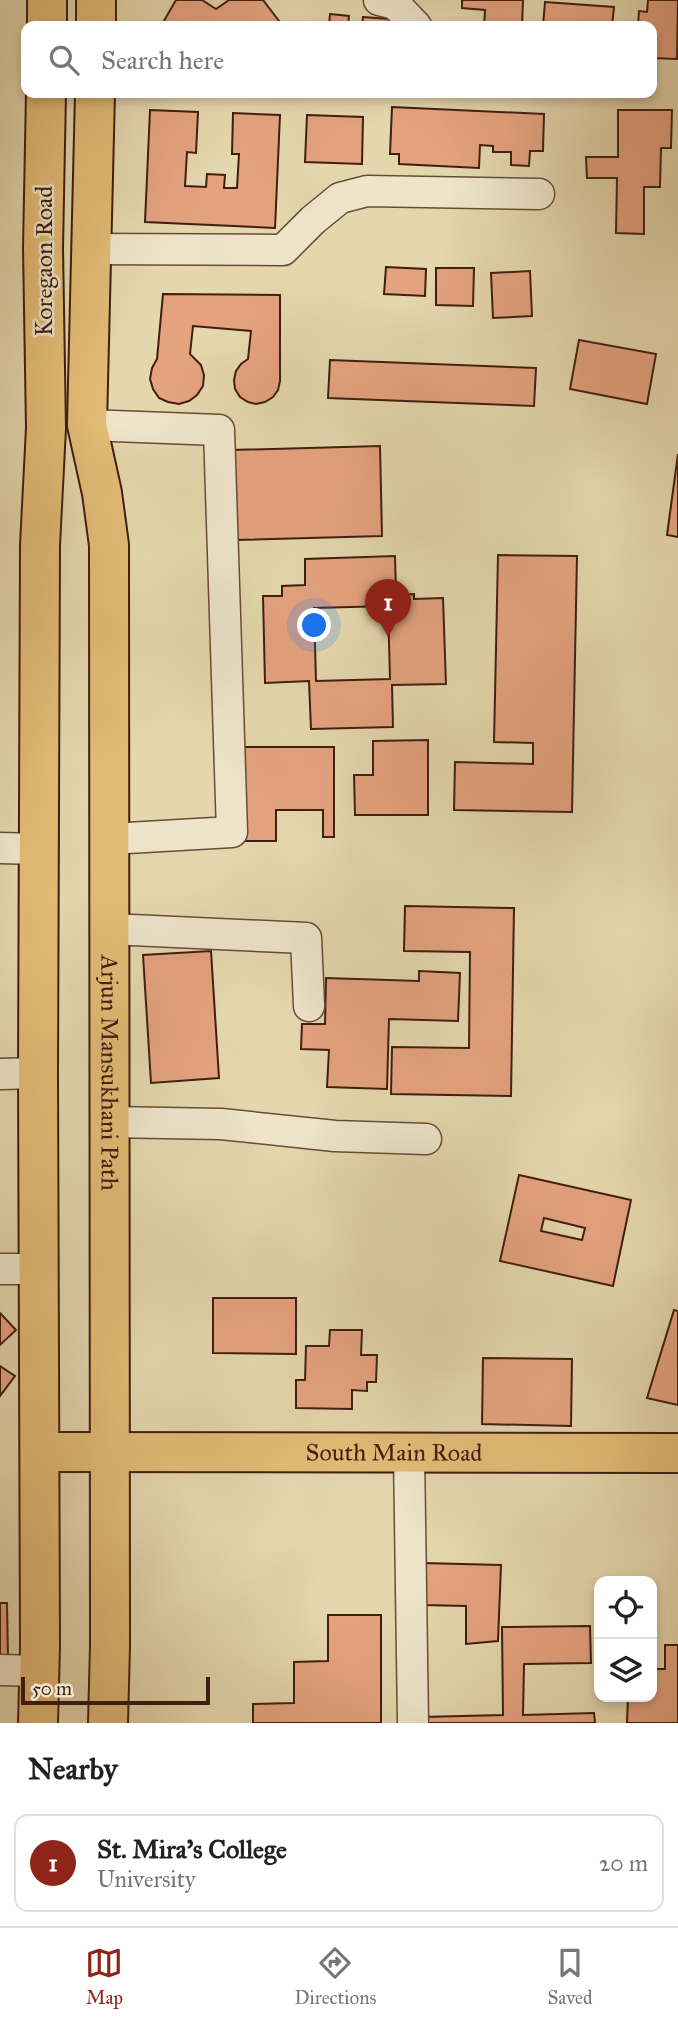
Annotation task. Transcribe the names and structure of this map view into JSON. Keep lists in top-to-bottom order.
{
  "streets": {
    "main road": ["Koregaon Road", "Arjun Mansukhani Path", "South Main Road"]
  },
  "crossings": [
    ["Koregaon Road", "Arjun Mansukhani Path"],
    ["Arjun Mansukhani Path", "South Main Road"]
  ],
  "scale_bar": "50 m",
  "page": {
    "search": "Search here",
    "pins": "1",
    "scale": "50 m",
    "heading": "Nearby",
    "list": [
      {
        "mark": "1",
        "name": "St. Mira's College",
        "note": "University",
        "value": "20 m"
      }
    ],
    "nav": ["Map", "Directions", "Saved"]
  }
}
